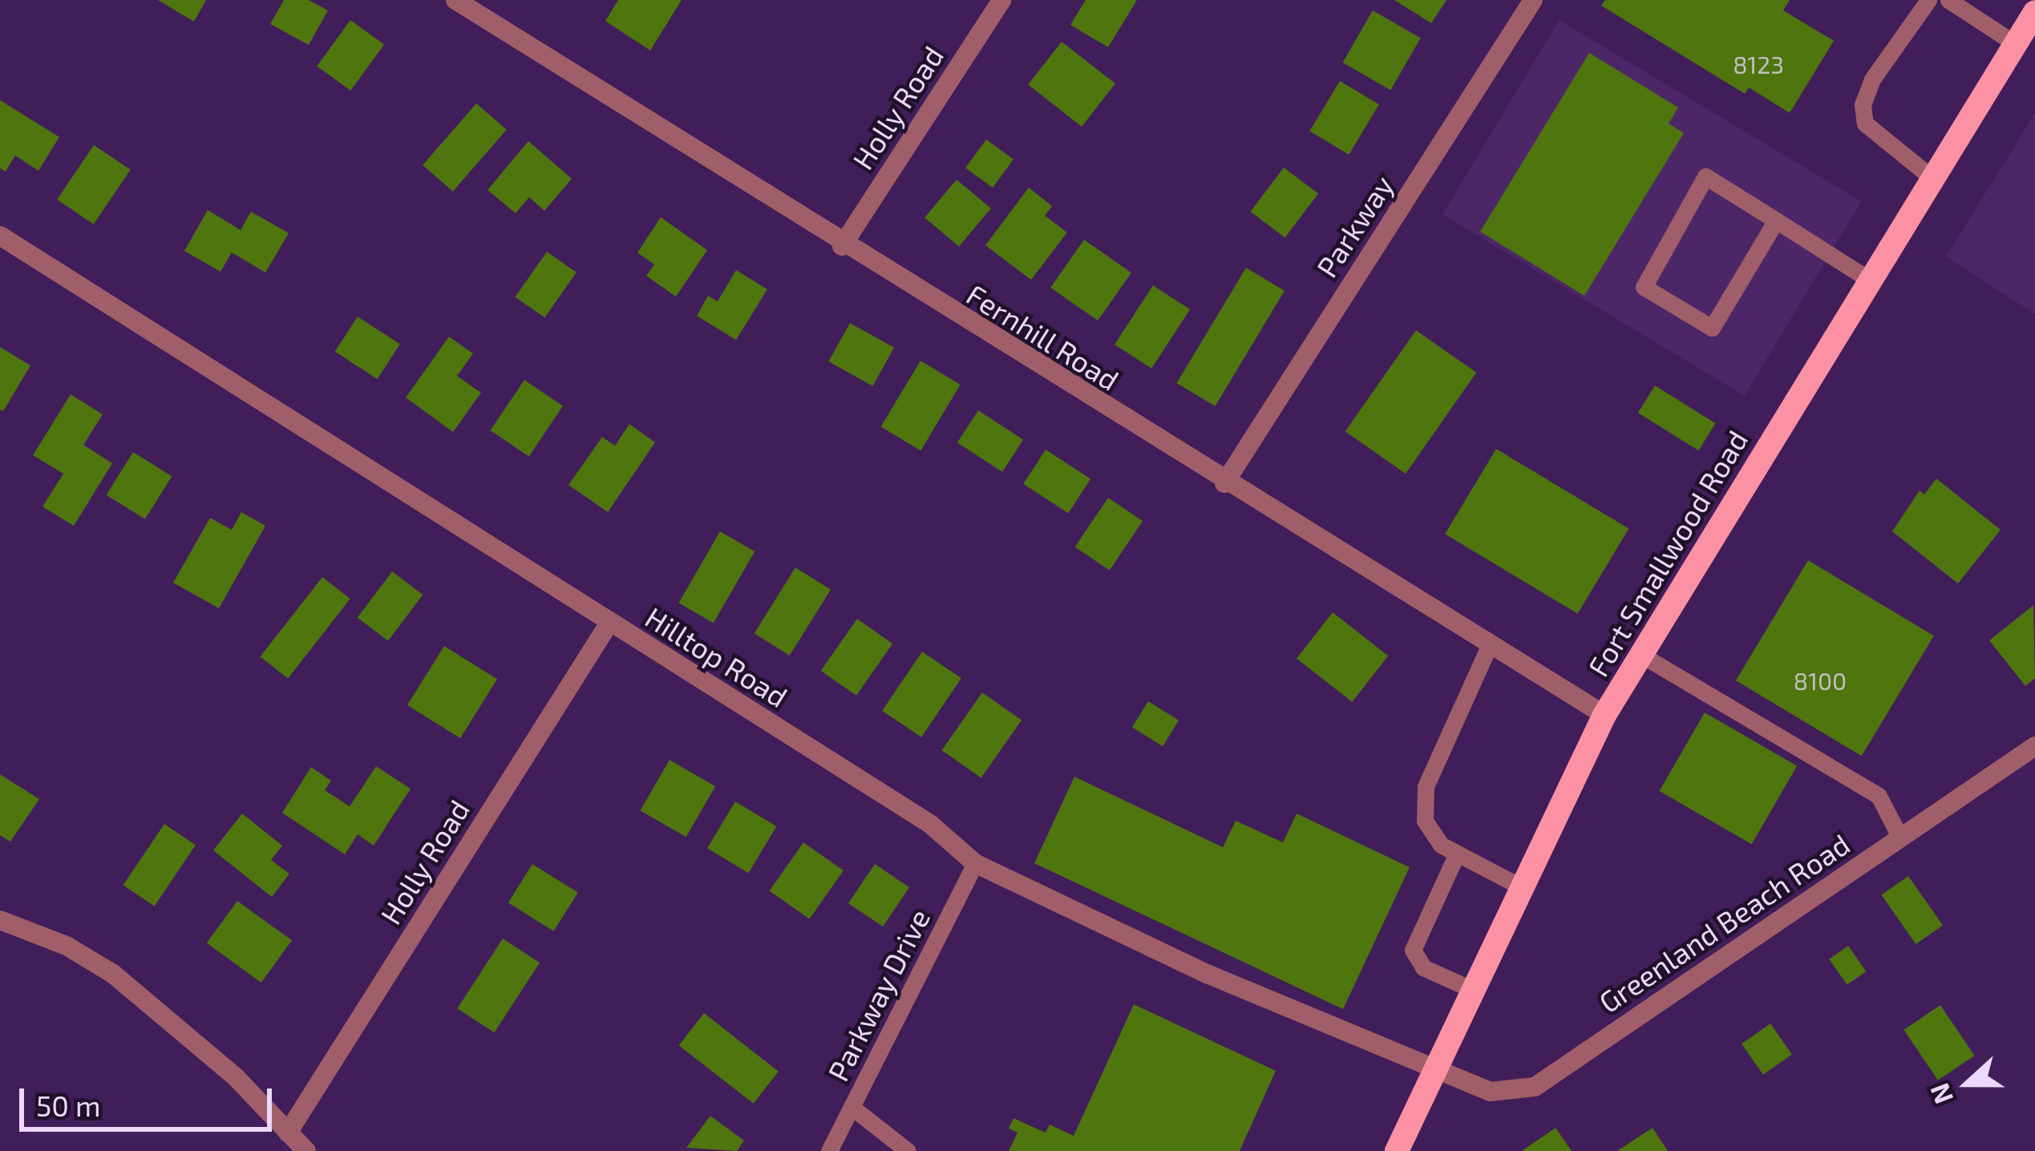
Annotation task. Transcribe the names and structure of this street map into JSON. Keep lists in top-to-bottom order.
{
  "streets": {
    "main road": ["Fort Smallwood Road"],
    "street": [
      "Holly Road",
      "Parkway",
      "Fernhill Road",
      "Hilltop Road",
      "Greenland Beach Road"
    ],
    "lane": ["Parkway Drive"]
  },
  "crossings": [
    ["Holly Road", "Fernhill Road"],
    ["Holly Road", "Hilltop Road"],
    ["Parkway", "Fernhill Road"],
    ["Fernhill Road", "Fort Smallwood Road"],
    ["Fort Smallwood Road", "Hilltop Road"],
    ["Fort Smallwood Road", "Greenland Beach Road"],
    ["Hilltop Road", "Greenland Beach Road"],
    ["Hilltop Road", "Parkway Drive"]
  ],
  "house_numbers": ["8123", "8100"],
  "scale_bar": "50 m",
  "north": "left"
}
